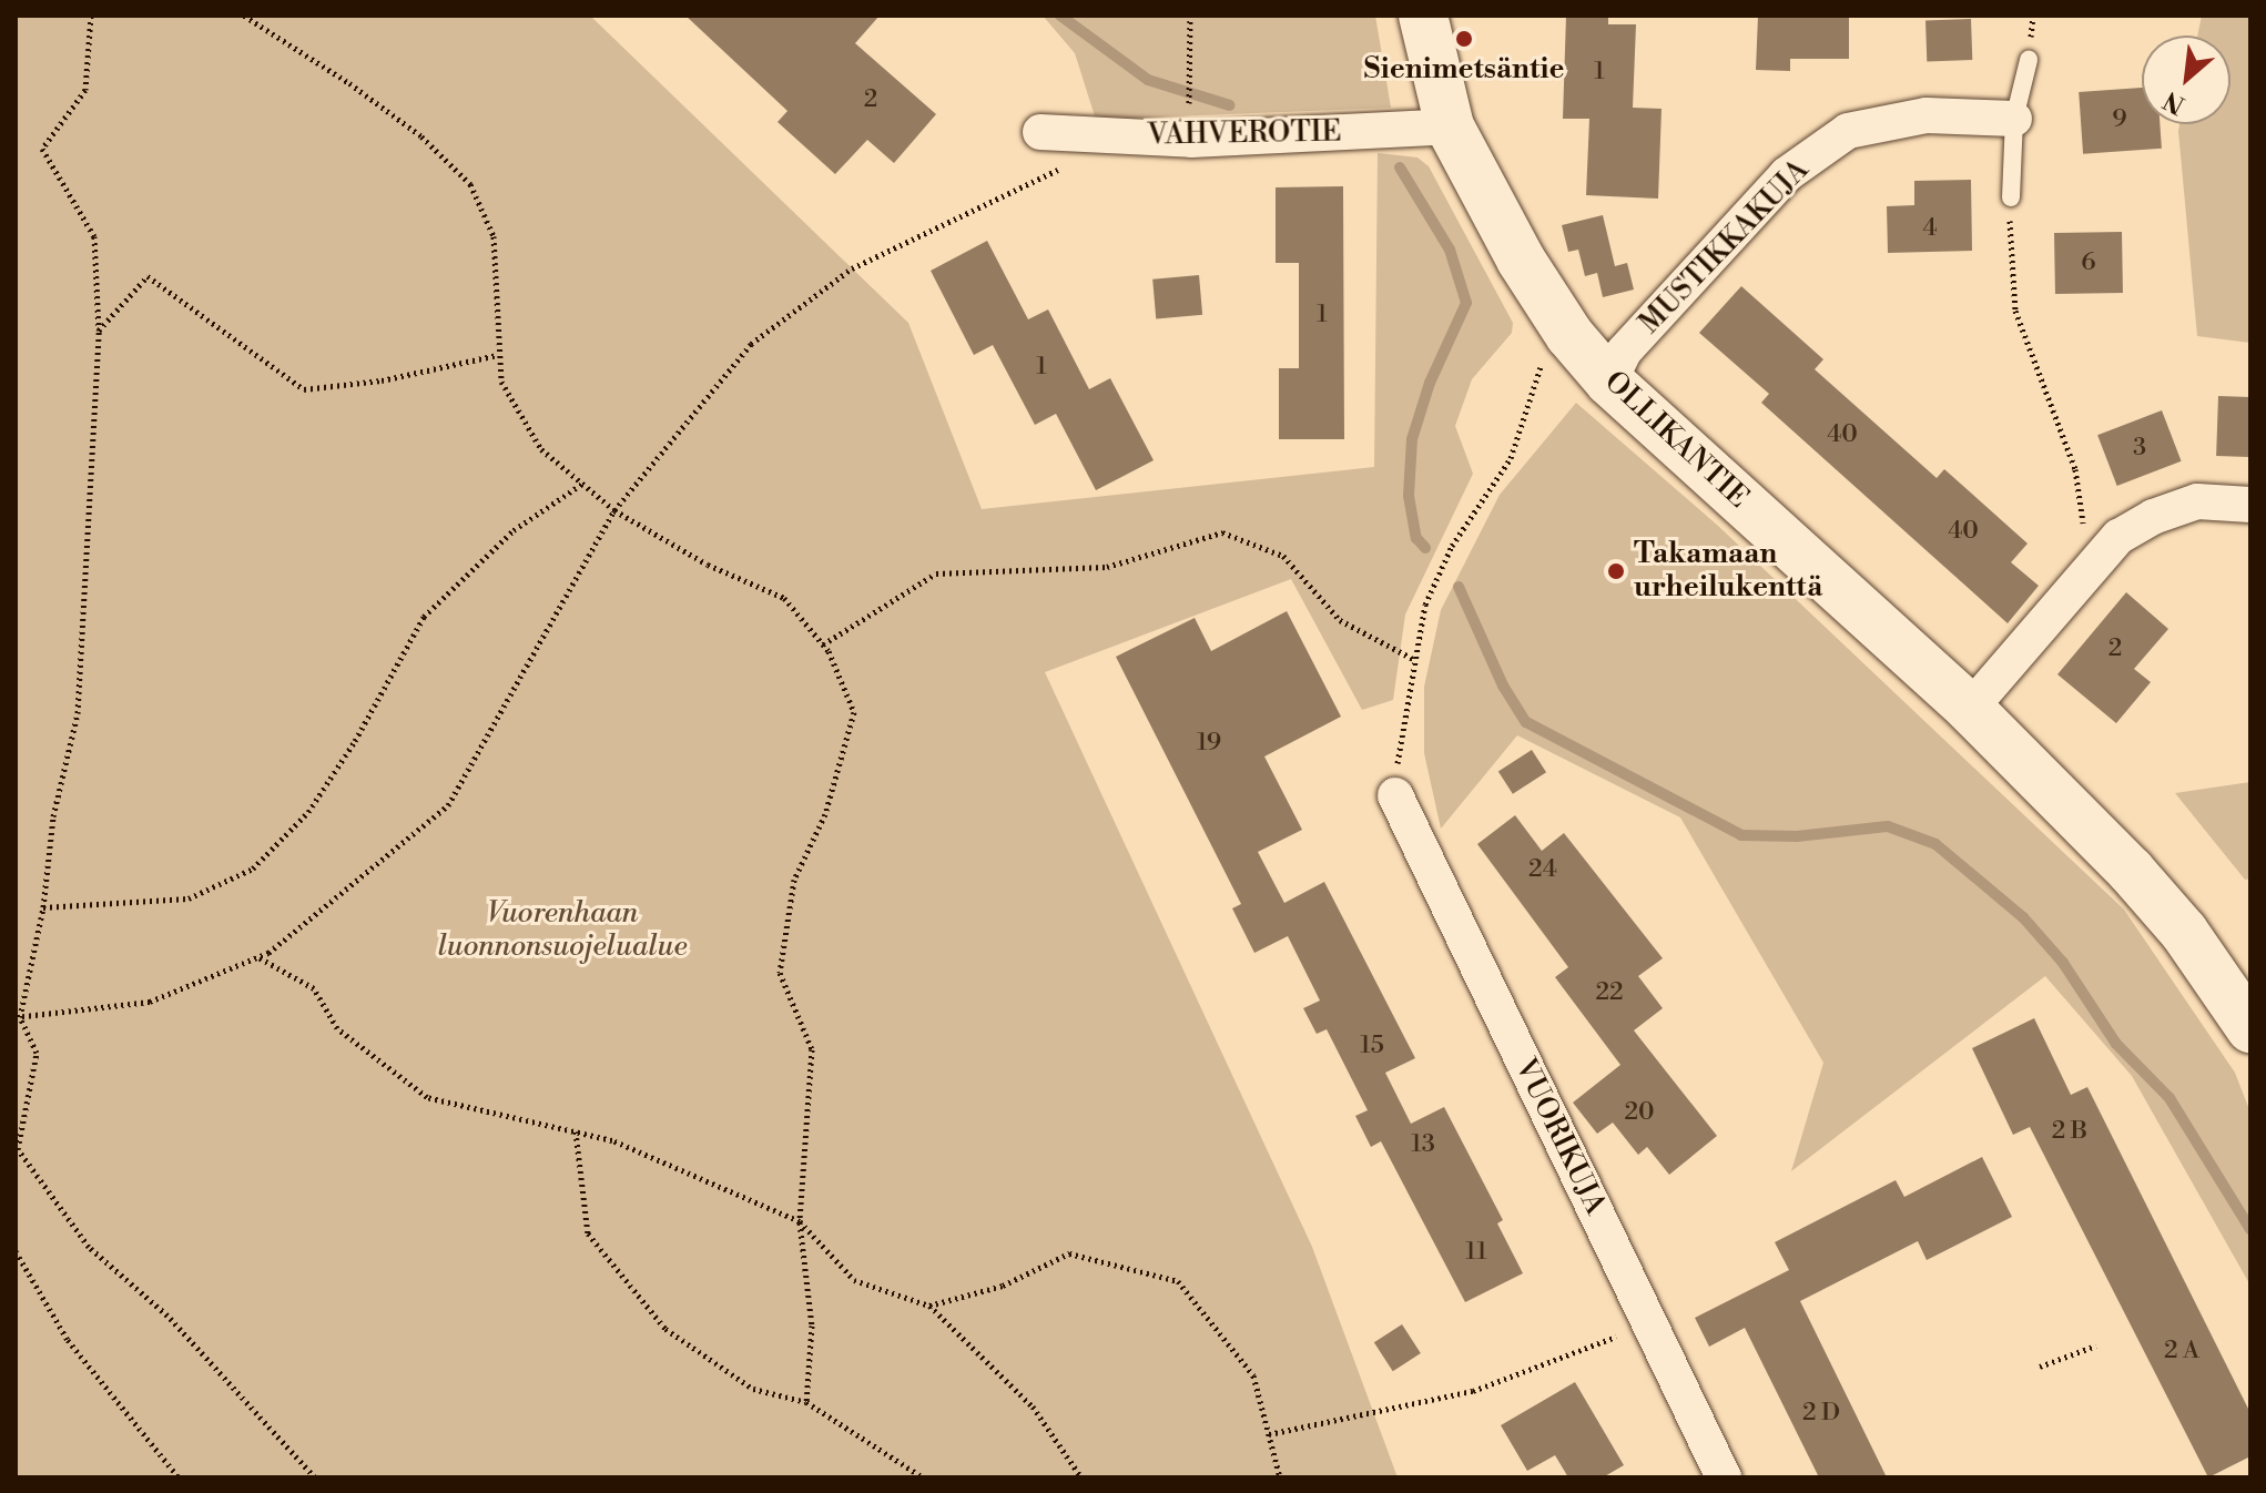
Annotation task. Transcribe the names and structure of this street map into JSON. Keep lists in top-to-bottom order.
{
  "streets": {
    "street": [
      "VAHVEROTIE",
      "MUSTIKKAKUJA",
      "OLLIKANTIE",
      "VUORIKUJA"
    ]
  },
  "crossings": [
    ["VAHVEROTIE", "OLLIKANTIE"],
    ["MUSTIKKAKUJA", "OLLIKANTIE"]
  ],
  "parks": ["Vuorenhaan luonnonsuojelualue"],
  "places": ["Sienimetsäntie", "Takamaan urheilukenttä"],
  "house_numbers": [
    "1",
    "2",
    "9",
    "4",
    "6",
    "1",
    "1",
    "40",
    "3",
    "40",
    "2",
    "19",
    "24",
    "22",
    "15",
    "20",
    "2 B",
    "13",
    "11",
    "2 A",
    "2 D"
  ],
  "north": "bottom left"
}
